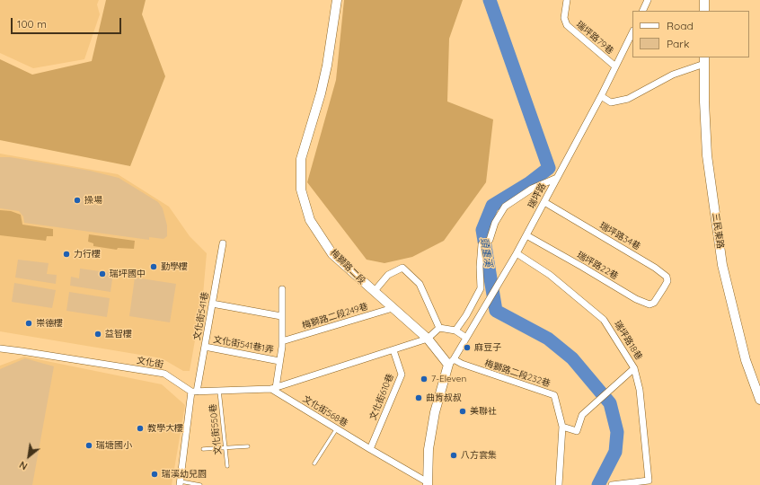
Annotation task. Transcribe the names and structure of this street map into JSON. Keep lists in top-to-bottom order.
{
  "streets": {
    "street": [
      "瑞坪路79巷",
      "瑞坪路",
      "三民東路",
      "瑞坪路34巷",
      "瑞坪路22巷",
      "梅獅路二段",
      "文化街541巷",
      "梅獅路二段249巷",
      "瑞坪路18巷",
      "文化街541巷1弄",
      "文化街",
      "梅獅路二段232巷",
      "文化街610巷",
      "文化街568巷"
    ],
    "lane": ["文化街550巷"]
  },
  "crossings": [
    ["瑞坪路79巷", "瑞坪路"],
    ["瑞坪路", "瑞坪路34巷"],
    ["瑞坪路", "瑞坪路22巷"],
    ["瑞坪路", "梅獅路二段"],
    ["瑞坪路", "瑞坪路18巷"],
    ["瑞坪路", "梅獅路二段232巷"],
    ["瑞坪路34巷", "瑞坪路22巷"],
    ["梅獅路二段", "梅獅路二段249巷"],
    ["梅獅路二段", "梅獅路二段232巷"],
    ["文化街541巷", "文化街541巷1弄"],
    ["文化街541巷", "文化街"],
    ["文化街610巷", "文化街568巷"]
  ],
  "water": ["頭重溪"],
  "places": [
    "操場",
    "力行樓",
    "勤學樓",
    "瑞坪國中",
    "崇德樓",
    "益智樓",
    "麻豆子",
    "7-Eleven",
    "曲肯叔叔",
    "美聯社",
    "教學大樓",
    "瑞塘國小",
    "八方雲集",
    "瑞溪幼兒園"
  ],
  "legend": ["Road", "Park"],
  "scale_bar": "100 m",
  "north": "bottom left"
}
